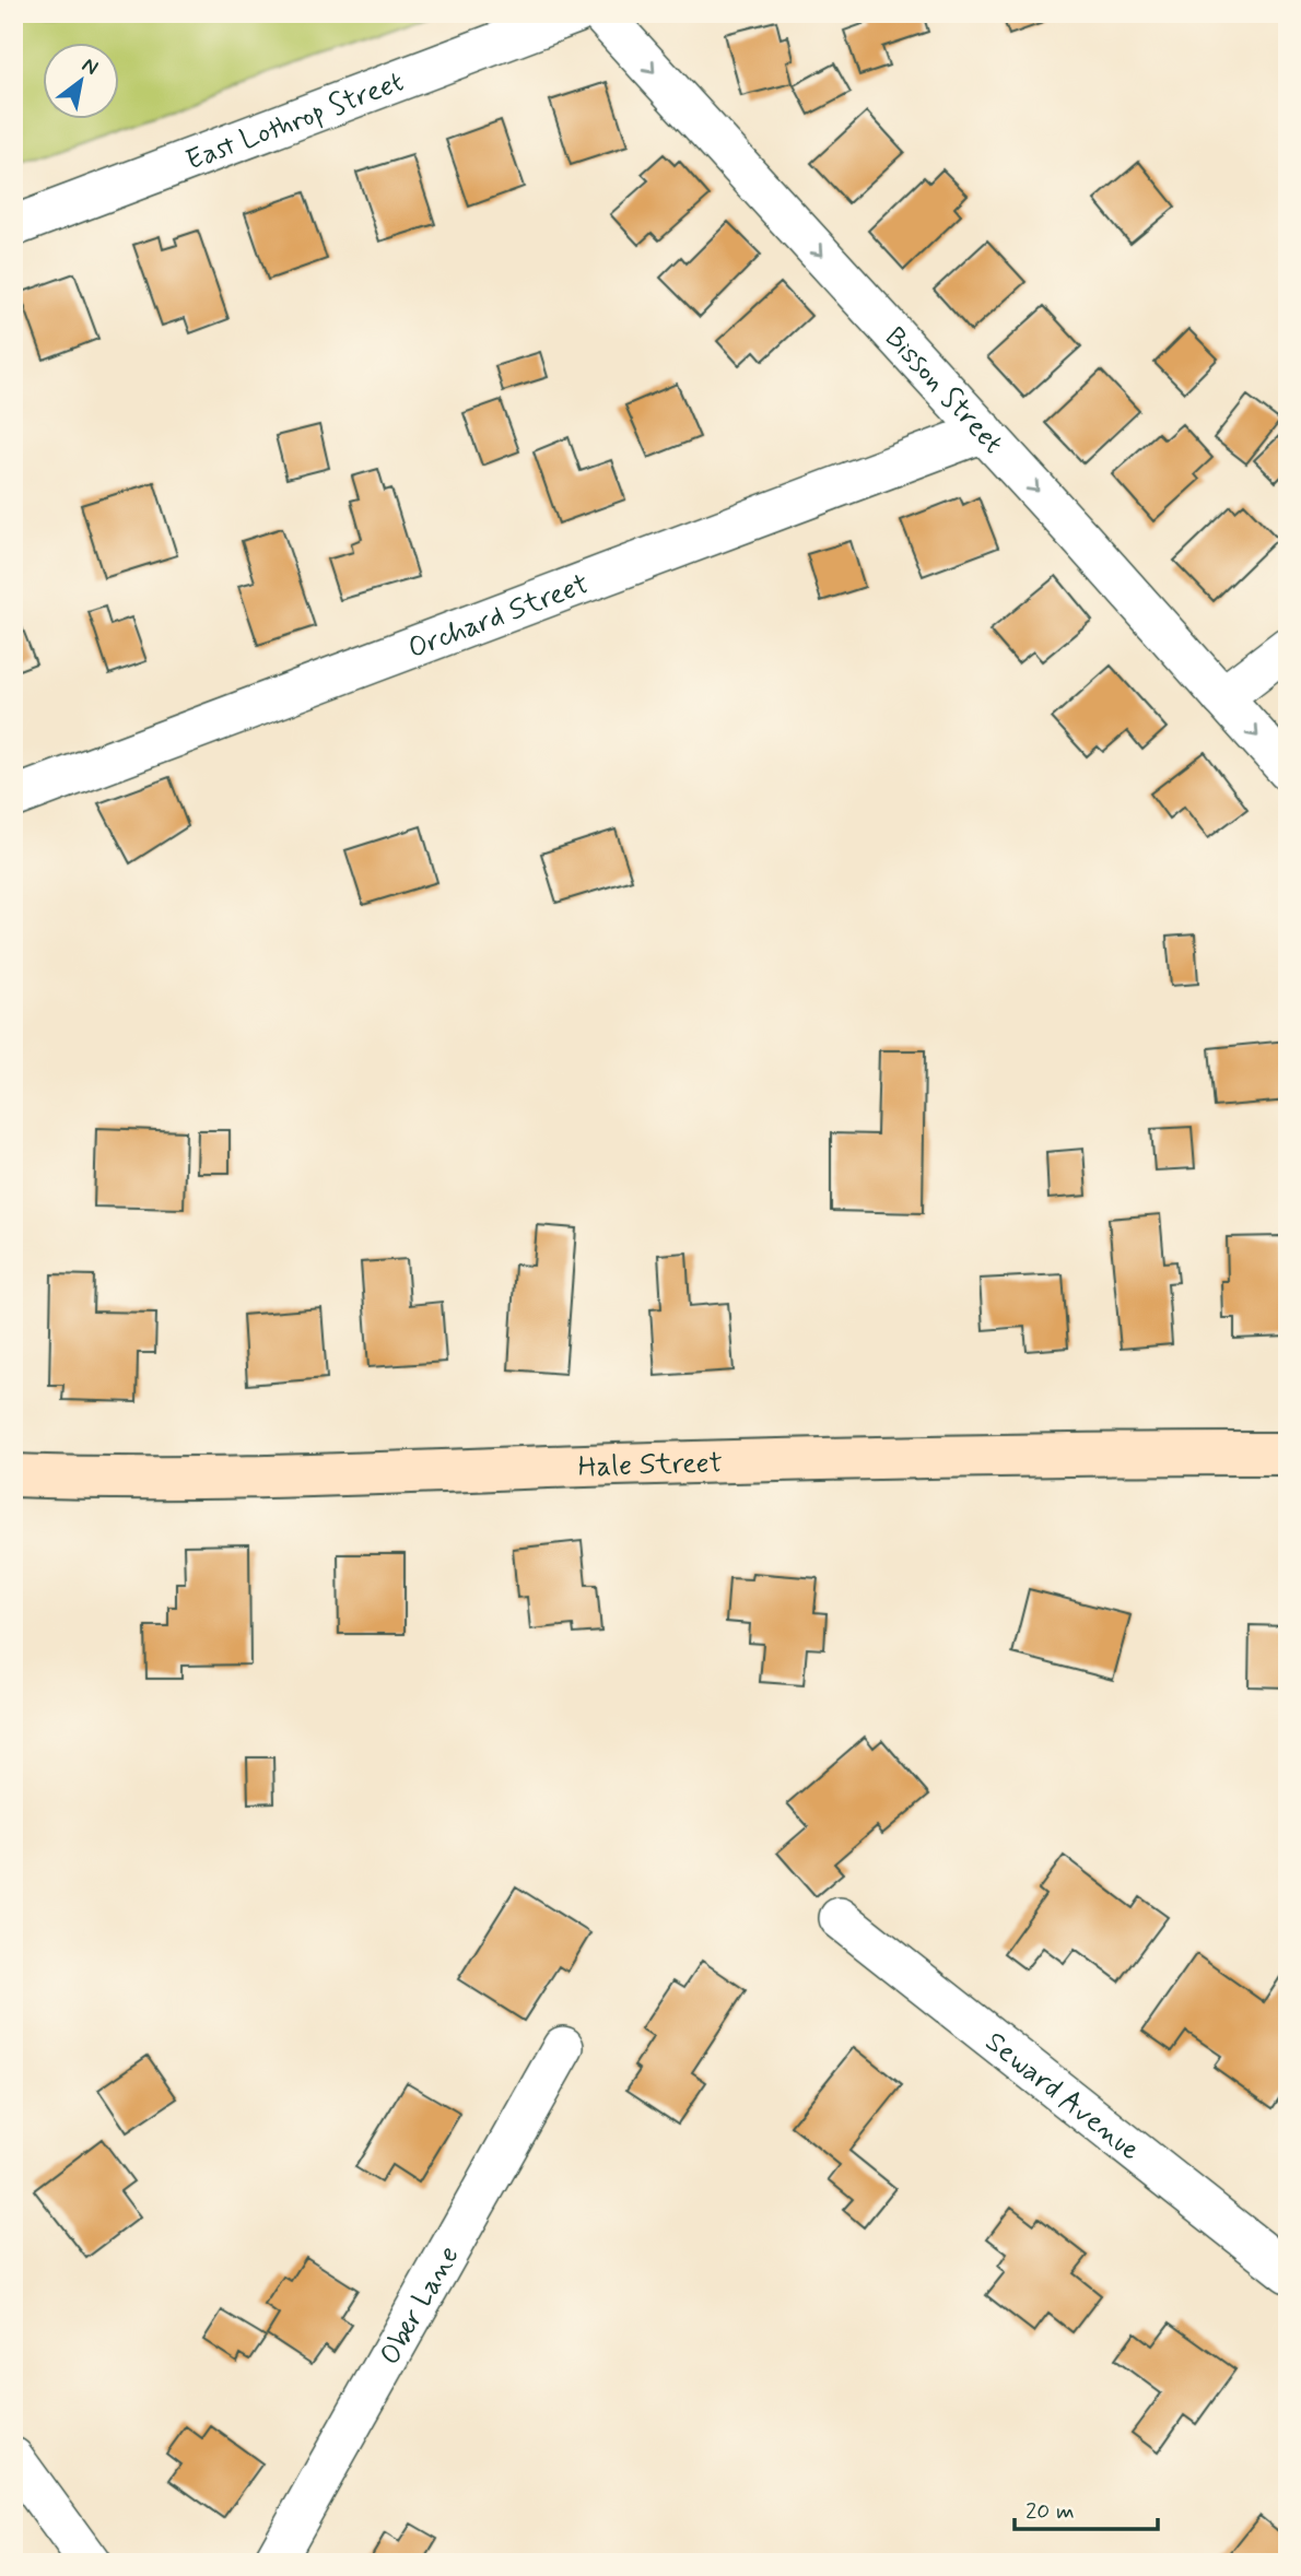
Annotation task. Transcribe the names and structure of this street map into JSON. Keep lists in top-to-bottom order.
{
  "streets": {
    "main road": ["Hale Street"],
    "street": [
      "East Lothrop Street",
      "Bisson Street",
      "Orchard Street",
      "Seward Avenue",
      "Ober Lane"
    ]
  },
  "crossings": [
    ["Bisson Street", "Orchard Street"]
  ],
  "one_way": ["Bisson Street"],
  "scale_bar": "20 m",
  "north": "top right"
}
